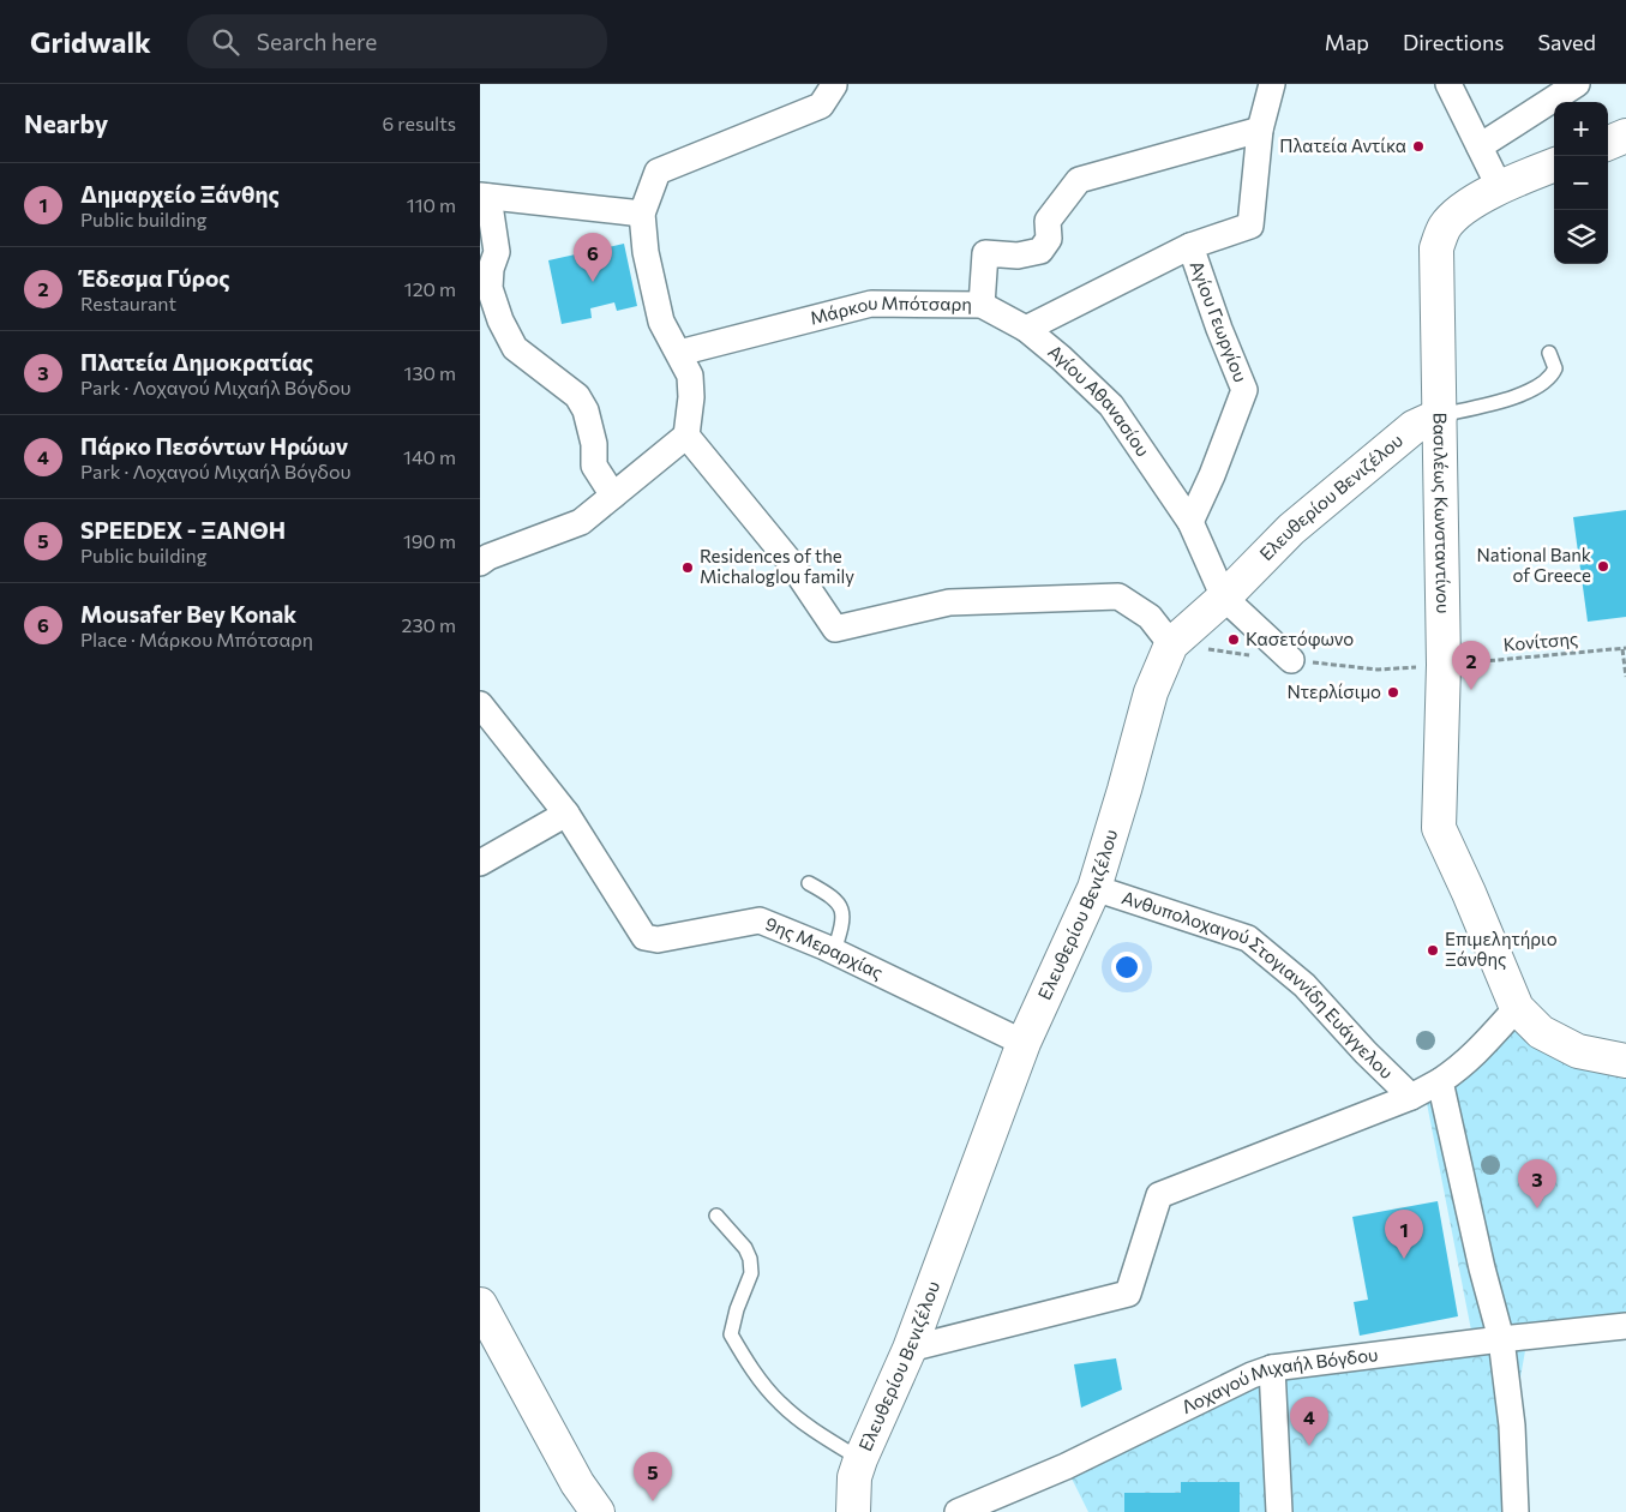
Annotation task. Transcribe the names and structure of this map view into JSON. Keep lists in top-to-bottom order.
{
  "streets": {
    "street": [
      "Μάρκου Μπότσαρη",
      "Αγίου Γεωργίου",
      "Αγίου Αθανασίου",
      "Ελευθερίου Βενιζέλου",
      "Βασιλέως Κωνσταντίνου",
      "9ης Μεραρχίας",
      "Ανθυπολοχαγού Στογιαννίδη Ευάγγελου",
      "Λοχαγού Μιχαήλ Βόγδου"
    ],
    "path": ["Κονίτσης"]
  },
  "crossings": [
    ["Μάρκου Μπότσαρη", "Αγίου Γεωργίου"],
    ["Μάρκου Μπότσαρη", "Αγίου Αθανασίου"],
    ["Αγίου Γεωργίου", "Αγίου Αθανασίου"],
    ["Αγίου Αθανασίου", "Ελευθερίου Βενιζέλου"],
    ["Ελευθερίου Βενιζέλου", "Βασιλέως Κωνσταντίνου"],
    ["Ελευθερίου Βενιζέλου", "Κονίτσης"],
    ["Ελευθερίου Βενιζέλου", "9ης Μεραρχίας"],
    ["Ελευθερίου Βενιζέλου", "Ανθυπολοχαγού Στογιαννίδη Ευάγγελου"],
    ["Βασιλέως Κωνσταντίνου", "Κονίτσης"]
  ],
  "places": [
    "Πλατεία Αντίκα",
    "National Bank of Greece",
    "Residences of the Michaloglou family",
    "Κασετόφωνο",
    "Ντερλίσιμο",
    "Επιμελητήριο Ξάνθης"
  ],
  "page": {
    "header": "Gridwalk",
    "search": "Search here",
    "nav": ["Map", "Directions", "Saved"],
    "heading": ["Nearby", "6 results"],
    "map_buttons": ["+", "−"],
    "list": [
      {
        "mark": "1",
        "name": "Δημαρχείο Ξάνθης",
        "note": "Public building",
        "value": "110 m"
      },
      {
        "mark": "2",
        "name": "Έδεσμα Γύρος",
        "note": "Restaurant",
        "value": "120 m"
      },
      {
        "mark": "3",
        "name": "Πλατεία Δημοκρατίας",
        "note": "Park · Λοχαγού Μιχαήλ Βόγδου",
        "value": "130 m"
      },
      {
        "mark": "4",
        "name": "Πάρκο Πεσόντων Ηρώων",
        "note": "Park · Λοχαγού Μιχαήλ Βόγδου",
        "value": "140 m"
      },
      {
        "mark": "5",
        "name": "SPEEDEX - ΞΑΝΘΗ",
        "note": "Public building",
        "value": "190 m"
      },
      {
        "mark": "6",
        "name": "Mousafer Bey Konak",
        "note": "Place · Μάρκου Μπότσαρη",
        "value": "230 m"
      }
    ],
    "pins": [
      "6",
      "2",
      "3",
      "1",
      "4",
      "5"
    ]
  }
}
